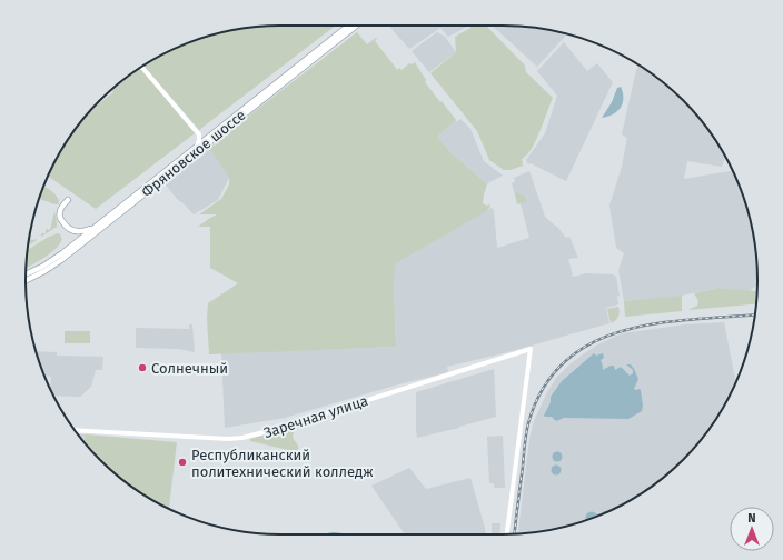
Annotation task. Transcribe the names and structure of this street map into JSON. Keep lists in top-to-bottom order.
{
  "streets": {
    "main road": ["Фряновское шоссе"],
    "street": ["Заречная улица"]
  },
  "places": ["Солнечный", "Республиканский политехнический колледж"],
  "north": "top"
}
